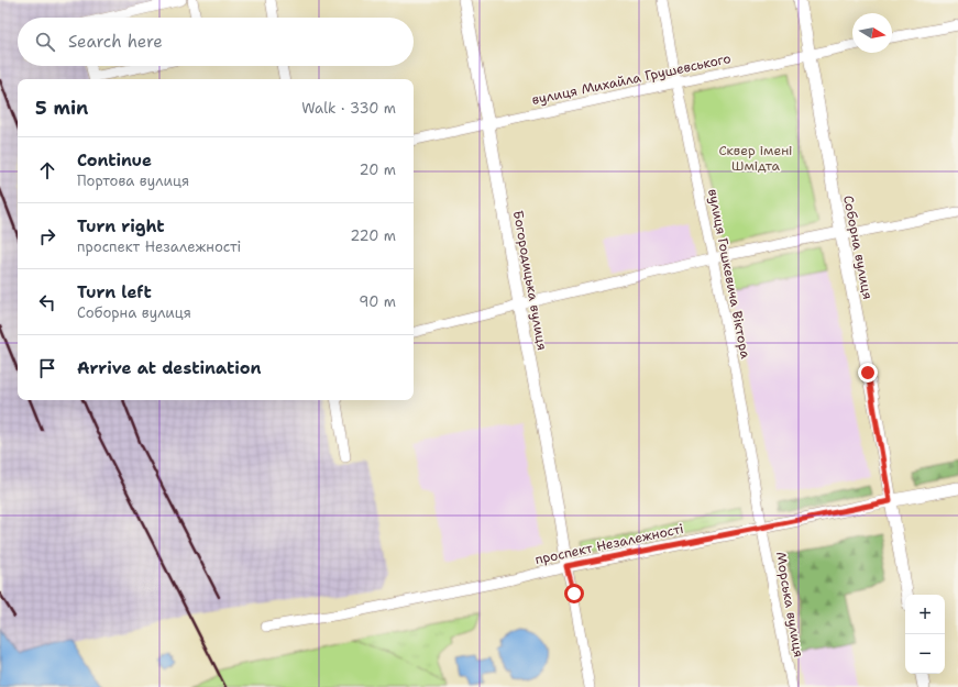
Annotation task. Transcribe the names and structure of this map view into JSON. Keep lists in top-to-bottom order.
{
  "streets": {
    "street": [
      "вулиця Михайла Грушевського",
      "Соборна вулиця",
      "вулиця Гошкевича Віктора",
      "Богородицька вулиця",
      "проспект Незалежності",
      "Морська вулиця"
    ]
  },
  "crossings": [
    ["вулиця Михайла Грушевського", "Соборна вулиця"],
    ["вулиця Михайла Грушевського", "вулиця Гошкевича Віктора"],
    ["вулиця Михайла Грушевського", "Богородицька вулиця"],
    ["Соборна вулиця", "проспект Незалежності"],
    ["вулиця Гошкевича Віктора", "проспект Незалежності"],
    ["вулиця Гошкевича Віктора", "Морська вулиця"],
    ["Богородицька вулиця", "проспект Незалежності"],
    ["проспект Незалежності", "Морська вулиця"]
  ],
  "parks": ["Сквер імені Шмідта"],
  "north": "right",
  "page": {
    "search": "Search here",
    "heading": ["5 min", "Walk · 330 m"],
    "list": [
      ["Continue", "Портова вулиця", "20 m"],
      ["Turn right", "проспект Незалежності", "220 m"],
      ["Turn left", "Соборна вулиця", "90 m"],
      "Arrive at destination"
    ],
    "map_buttons": ["+", "−"]
  }
}
